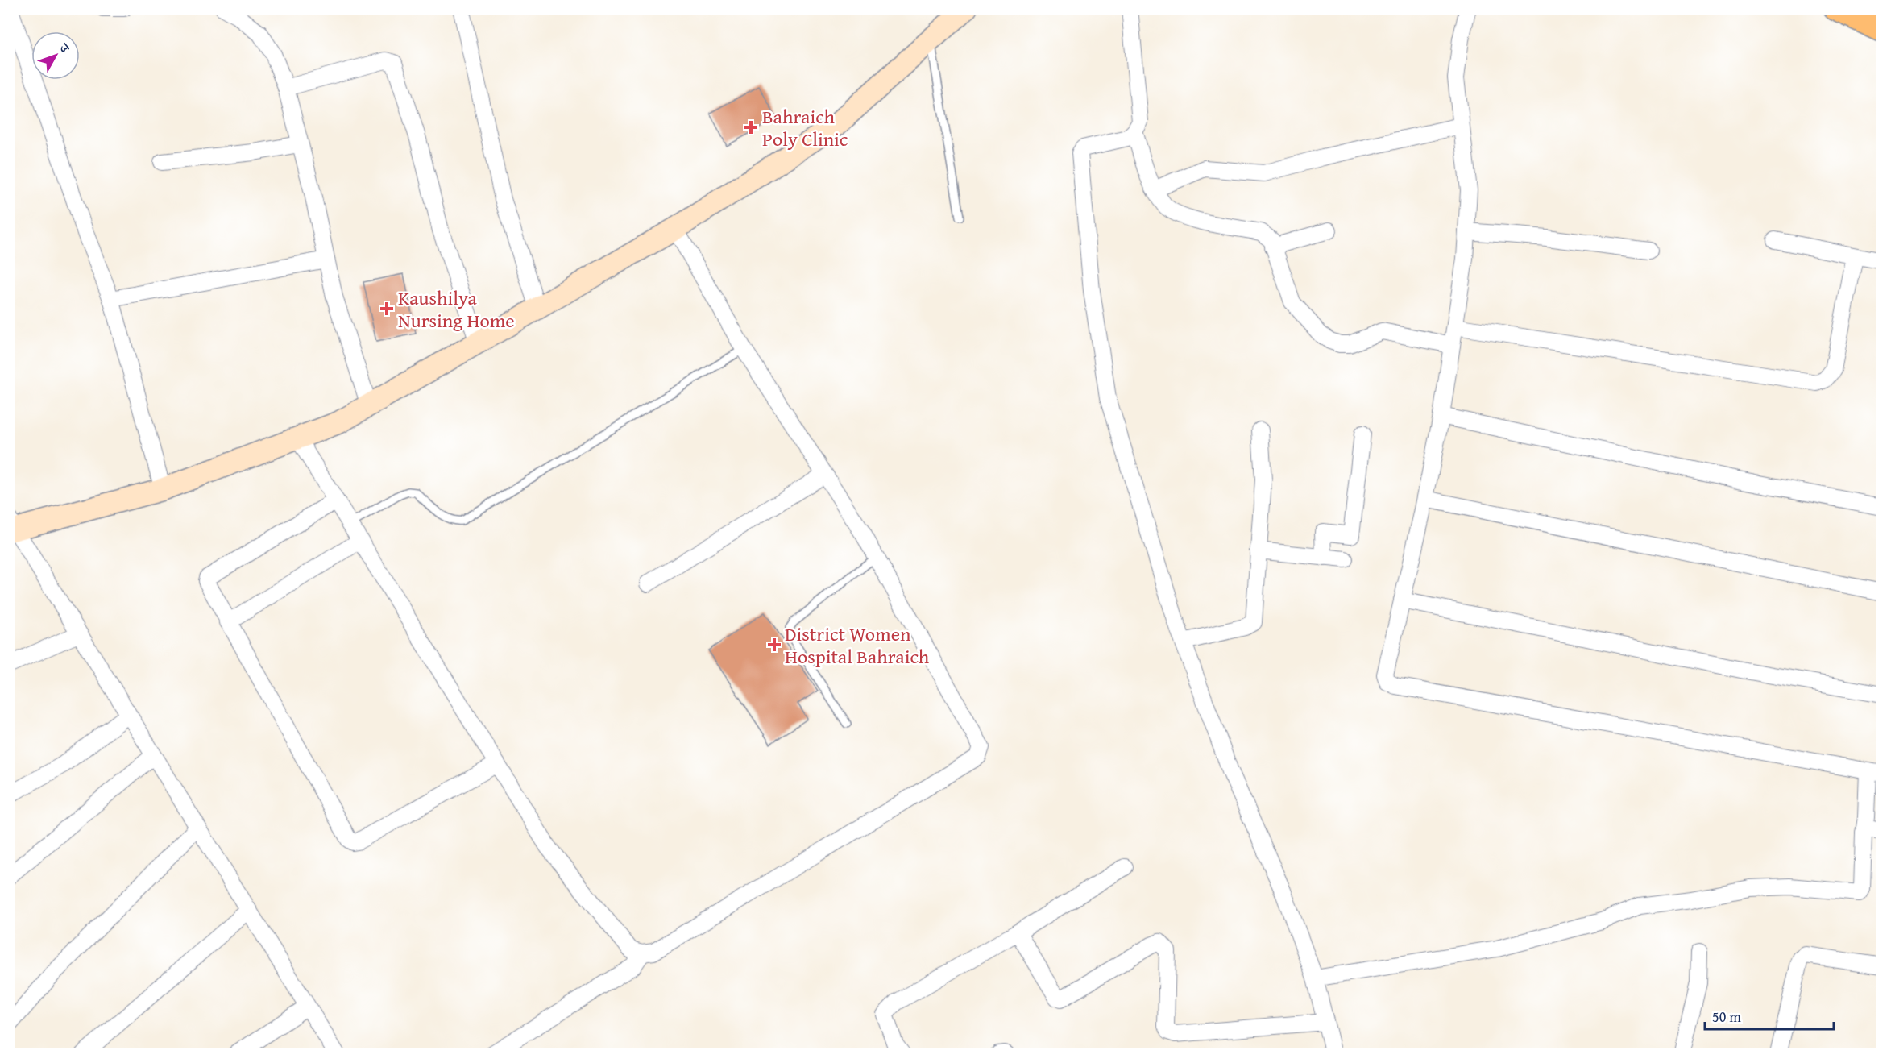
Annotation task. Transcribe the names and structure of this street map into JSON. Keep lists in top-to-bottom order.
{
  "places": {
    "health": ["Bahraich Poly Clinic", "Kaushilya Nursing Home", "District Women Hospital Bahraich"]
  },
  "scale_bar": "50 m",
  "north": "top right"
}
